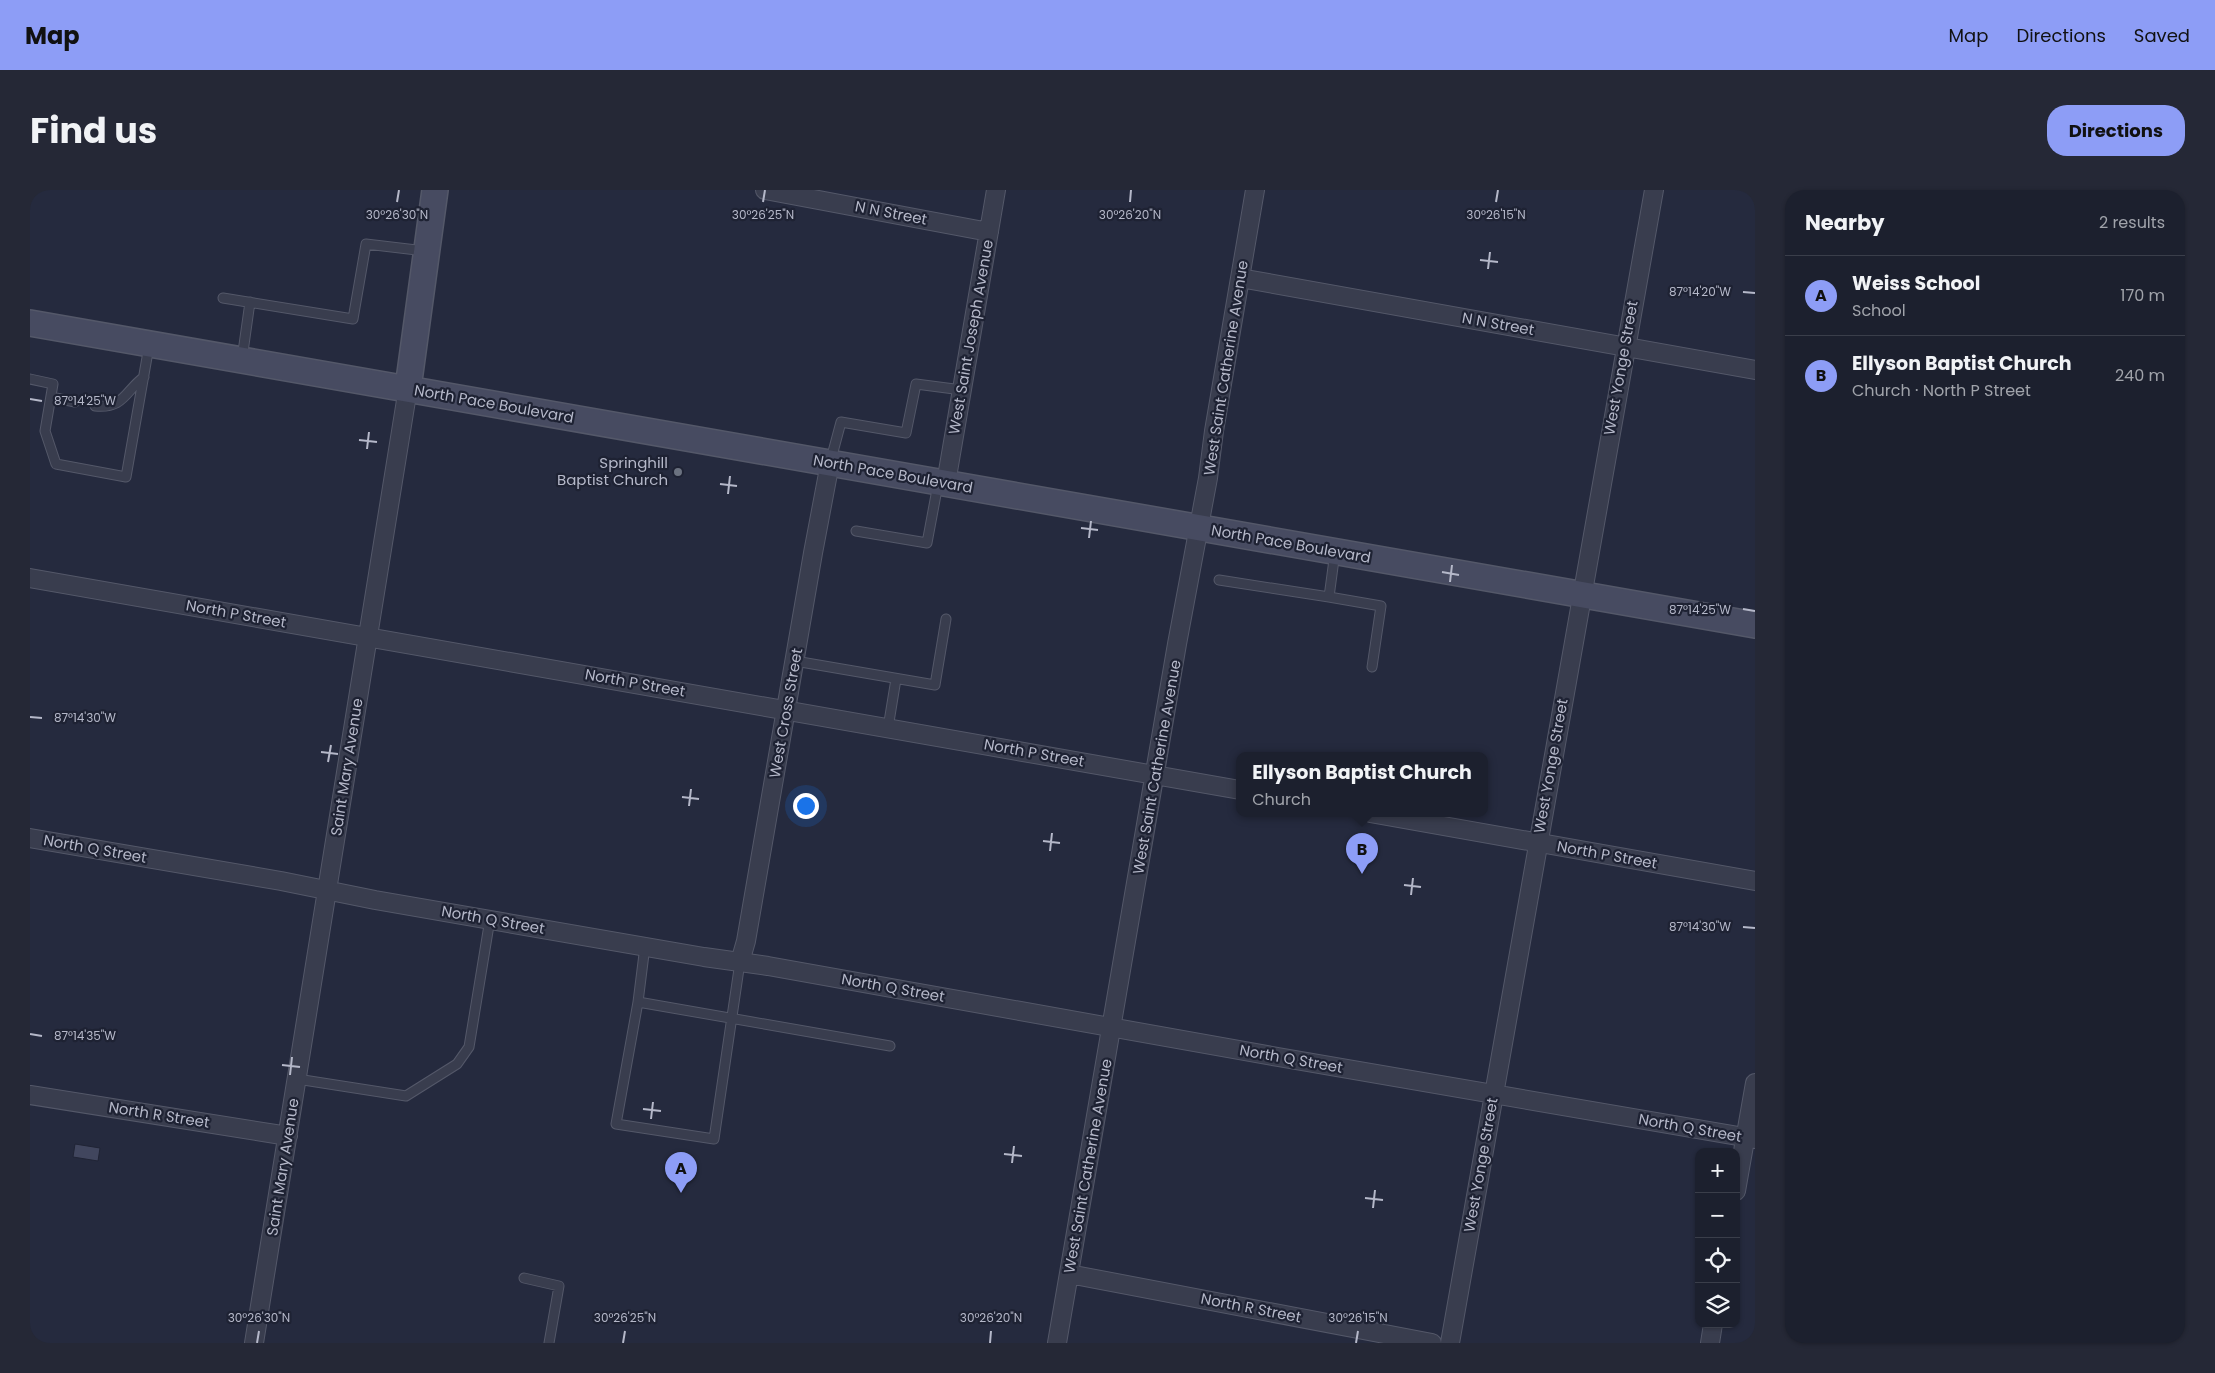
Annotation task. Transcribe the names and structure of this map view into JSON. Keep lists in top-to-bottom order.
{
  "streets": {
    "main road": ["North Pace Boulevard", "Saint Mary Avenue"],
    "street": [
      "N N Street",
      "West Saint Joseph Avenue",
      "West Saint Catherine Avenue",
      "West Yonge Street",
      "North P Street",
      "West Cross Street",
      "North Q Street",
      "North R Street"
    ]
  },
  "crossings": [
    ["N N Street", "West Saint Joseph Avenue"],
    ["N N Street", "West Saint Catherine Avenue"],
    ["N N Street", "West Yonge Street"],
    ["West Saint Joseph Avenue", "North Pace Boulevard"],
    ["West Saint Catherine Avenue", "North Pace Boulevard"],
    ["West Saint Catherine Avenue", "North P Street"],
    ["West Saint Catherine Avenue", "North Q Street"],
    ["West Saint Catherine Avenue", "North R Street"],
    ["West Yonge Street", "North Pace Boulevard"],
    ["West Yonge Street", "North P Street"],
    ["West Yonge Street", "North Q Street"],
    ["North Pace Boulevard", "West Cross Street"],
    ["North Pace Boulevard", "Saint Mary Avenue"],
    ["North P Street", "West Cross Street"],
    ["North P Street", "Saint Mary Avenue"],
    ["West Cross Street", "North Q Street"],
    ["Saint Mary Avenue", "North Q Street"],
    ["Saint Mary Avenue", "North R Street"]
  ],
  "places": ["Springhill Baptist Church"],
  "page": {
    "header": "Map",
    "nav": ["Map", "Directions", "Saved"],
    "title": "Find us",
    "buttons": "Directions",
    "heading": ["Nearby", "2 results"],
    "list": [
      {
        "mark": "A",
        "name": "Weiss School",
        "note": "School",
        "value": "170 m"
      },
      {
        "mark": "B",
        "name": "Ellyson Baptist Church",
        "note": "Church · North P Street",
        "value": "240 m"
      }
    ],
    "popup": ["Ellyson Baptist Church", "Church"],
    "pins": ["B", "A"],
    "map_buttons": ["+", "−"]
  },
  "coordinates": [
    "30°26'30\"N",
    "30°26'25\"N",
    "30°26'20\"N",
    "30°26'15\"N",
    "87°14'20\"W",
    "87°14'25\"W",
    "87°14'30\"W",
    "87°14'35\"W"
  ]
}
